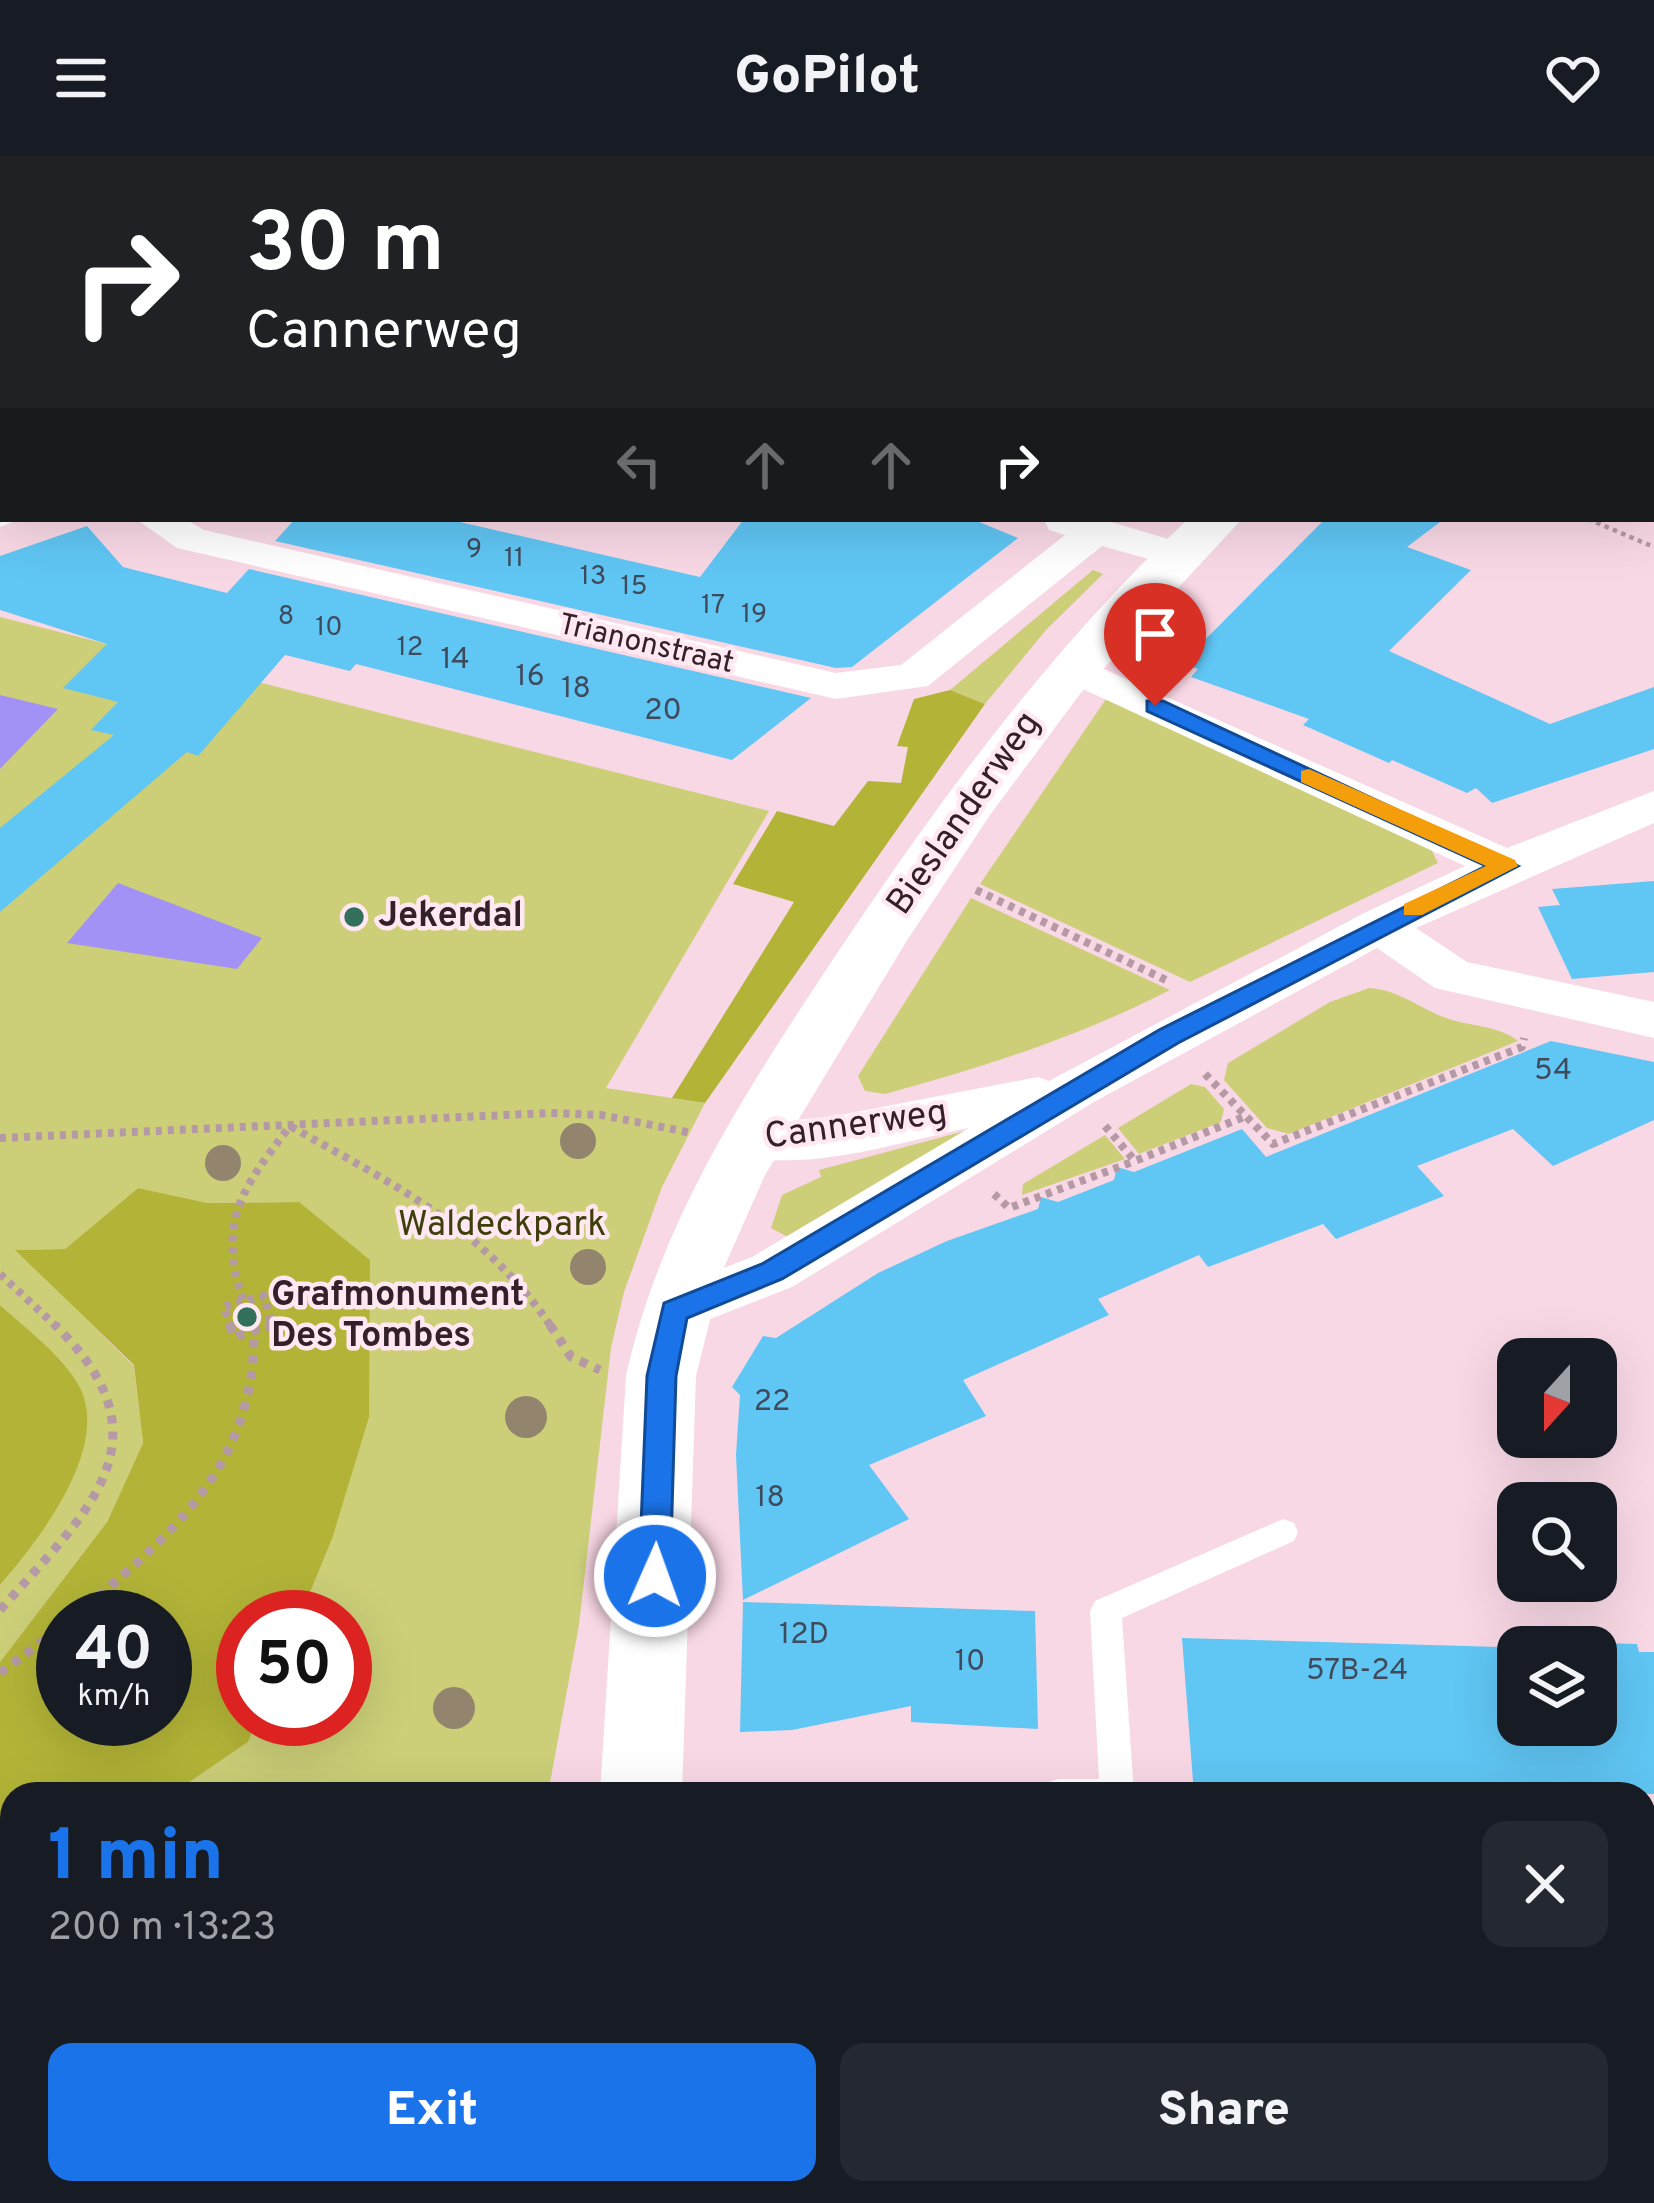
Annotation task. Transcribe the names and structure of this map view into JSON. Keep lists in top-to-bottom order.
{
  "streets": {
    "main road": ["Bieslanderweg", "Cannerweg"],
    "street": ["Trianonstraat"]
  },
  "crossings": [
    ["Bieslanderweg", "Cannerweg"]
  ],
  "parks": ["Waldeckpark"],
  "places": ["Jekerdal", "Grafmonument Des Tombes"],
  "house_numbers": [
    "9",
    "11",
    "13",
    "15",
    "17",
    "19",
    "8",
    "10",
    "12",
    "14",
    "16",
    "18",
    "20",
    "54",
    "22",
    "18",
    "12D",
    "10",
    "57B-24"
  ],
  "north": "bottom",
  "page": {
    "header": "GoPilot",
    "turn": ["30 m", "Cannerweg"],
    "speed": "40 km/h",
    "limit": "50",
    "heading": ["1 min", "200 m · 13:23"],
    "buttons": ["Exit", "Share"]
  }
}
